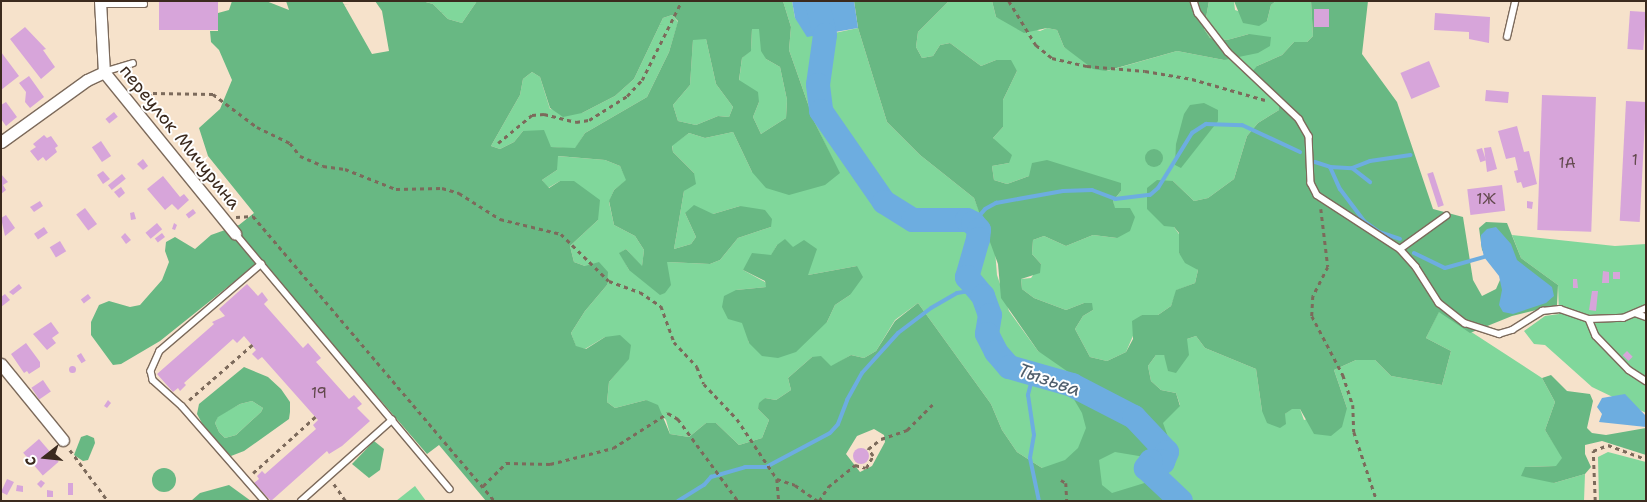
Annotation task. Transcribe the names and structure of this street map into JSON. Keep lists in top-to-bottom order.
{
  "streets": {
    "street": ["переулок Мичурина"]
  },
  "water": ["Тызьва"],
  "house_numbers": [
    "1",
    "1А",
    "1Ж",
    "19"
  ],
  "north": "left"
}
